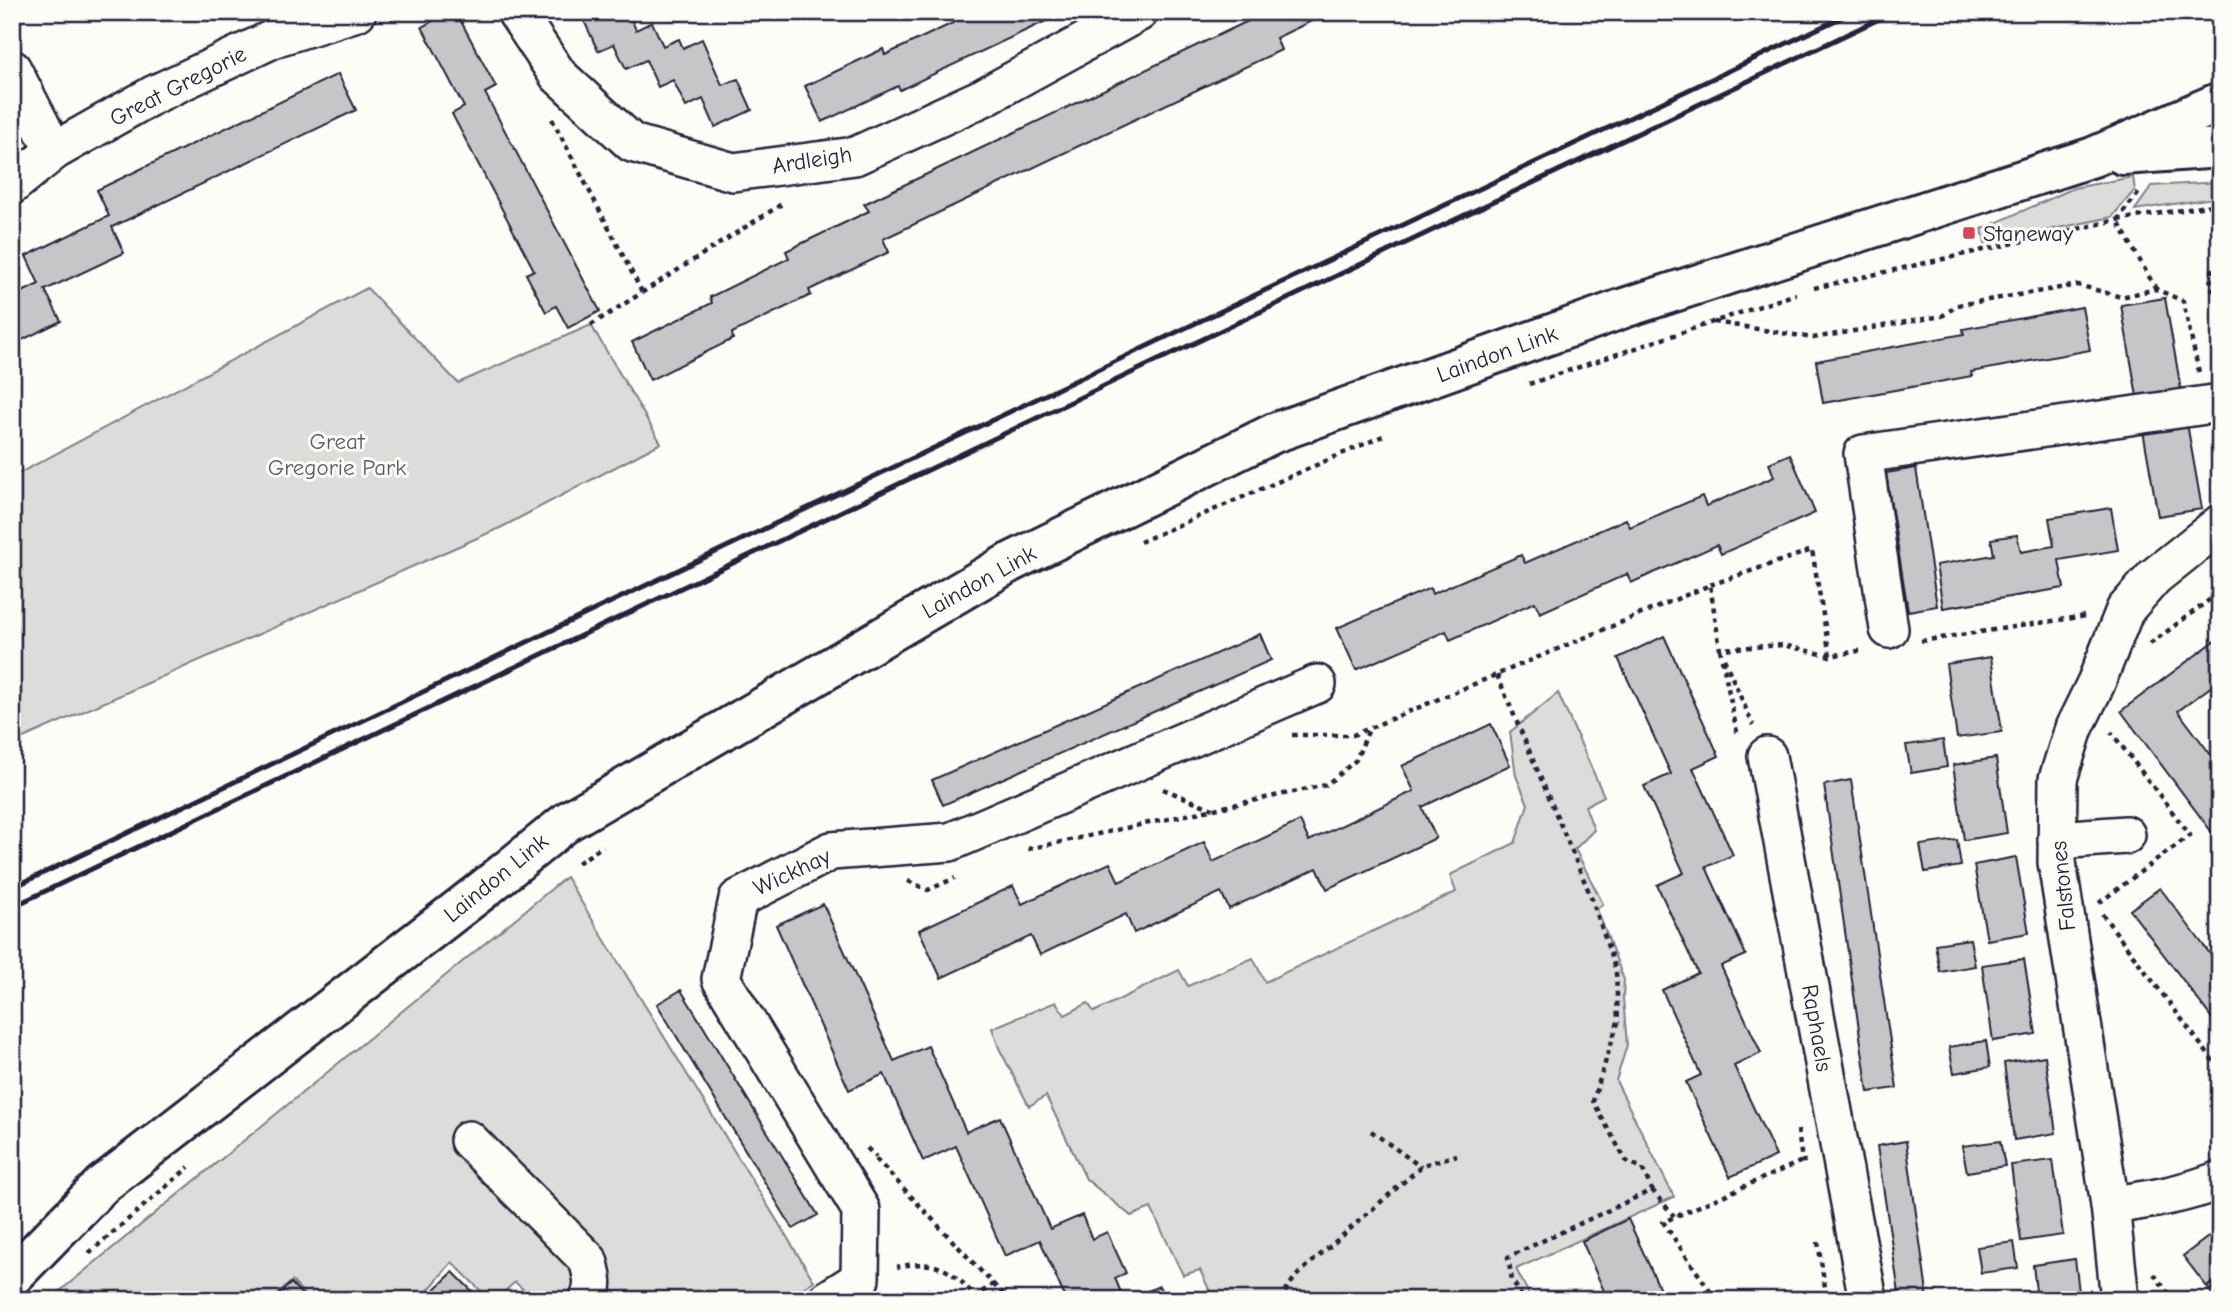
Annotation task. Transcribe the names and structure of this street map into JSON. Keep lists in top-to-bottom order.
{
  "streets": {
    "main road": ["Laindon Link"],
    "street": [
      "Great Gregorie",
      "Ardleigh",
      "Wickhay",
      "Falstones",
      "Raphaels"
    ]
  },
  "parks": ["Great Gregorie Park"],
  "places": {
    "transit": ["Staneway"]
  }
}
